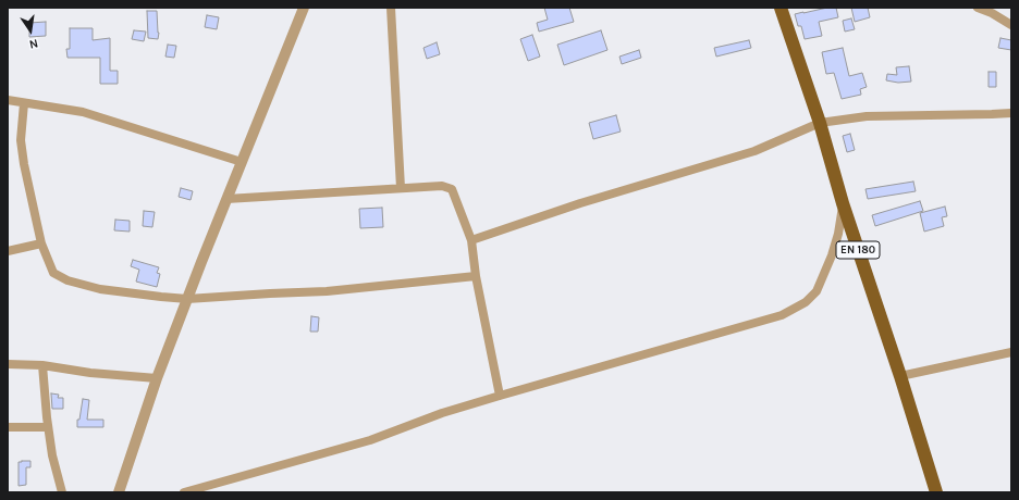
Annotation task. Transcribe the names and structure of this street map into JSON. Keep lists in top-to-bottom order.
{
  "streets": {
    "main road": ["EN 180"]
  },
  "north": "bottom"
}
